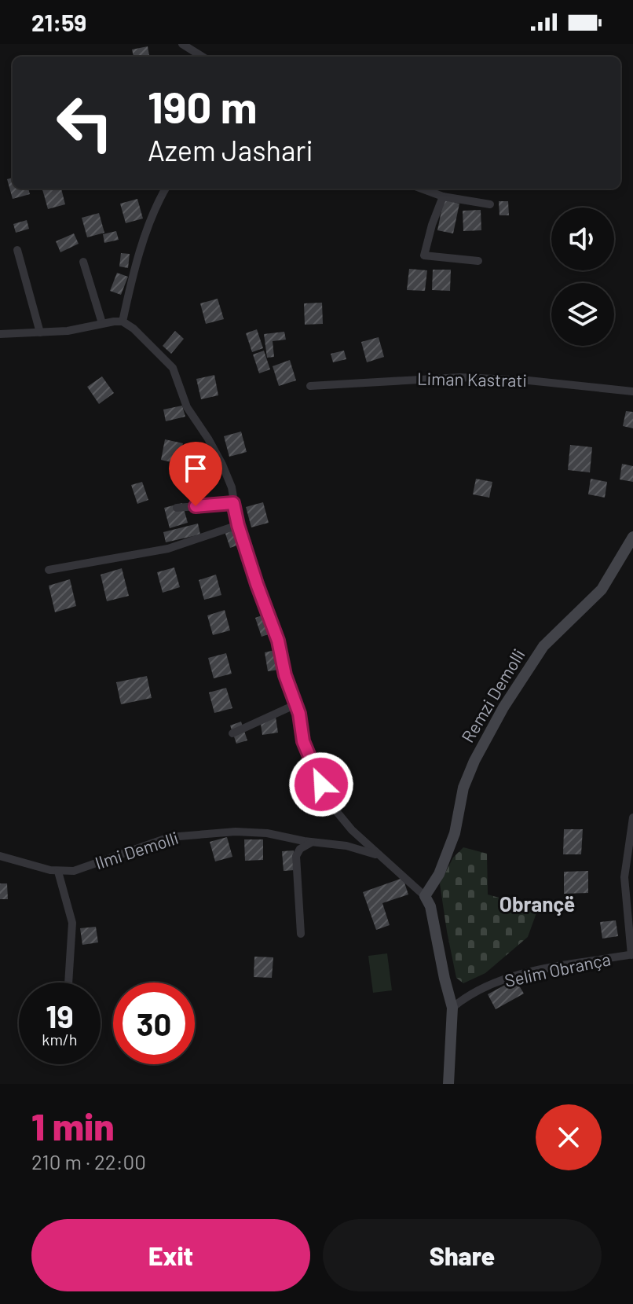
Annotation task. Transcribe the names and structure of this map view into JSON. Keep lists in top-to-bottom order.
{
  "streets": {
    "street": [
      "Liman Kastrati",
      "Remzi Demolli",
      "Ilmi Demolli",
      "Selim Obrança"
    ]
  },
  "districts": ["Obrançë"],
  "page": {
    "status": "21:59",
    "turn": ["190 m", "Azem Jashari"],
    "speed": "19 km/h",
    "limit": "30",
    "heading": ["1 min", "210 m · 22:00"],
    "buttons": ["Exit", "Share"]
  }
}
